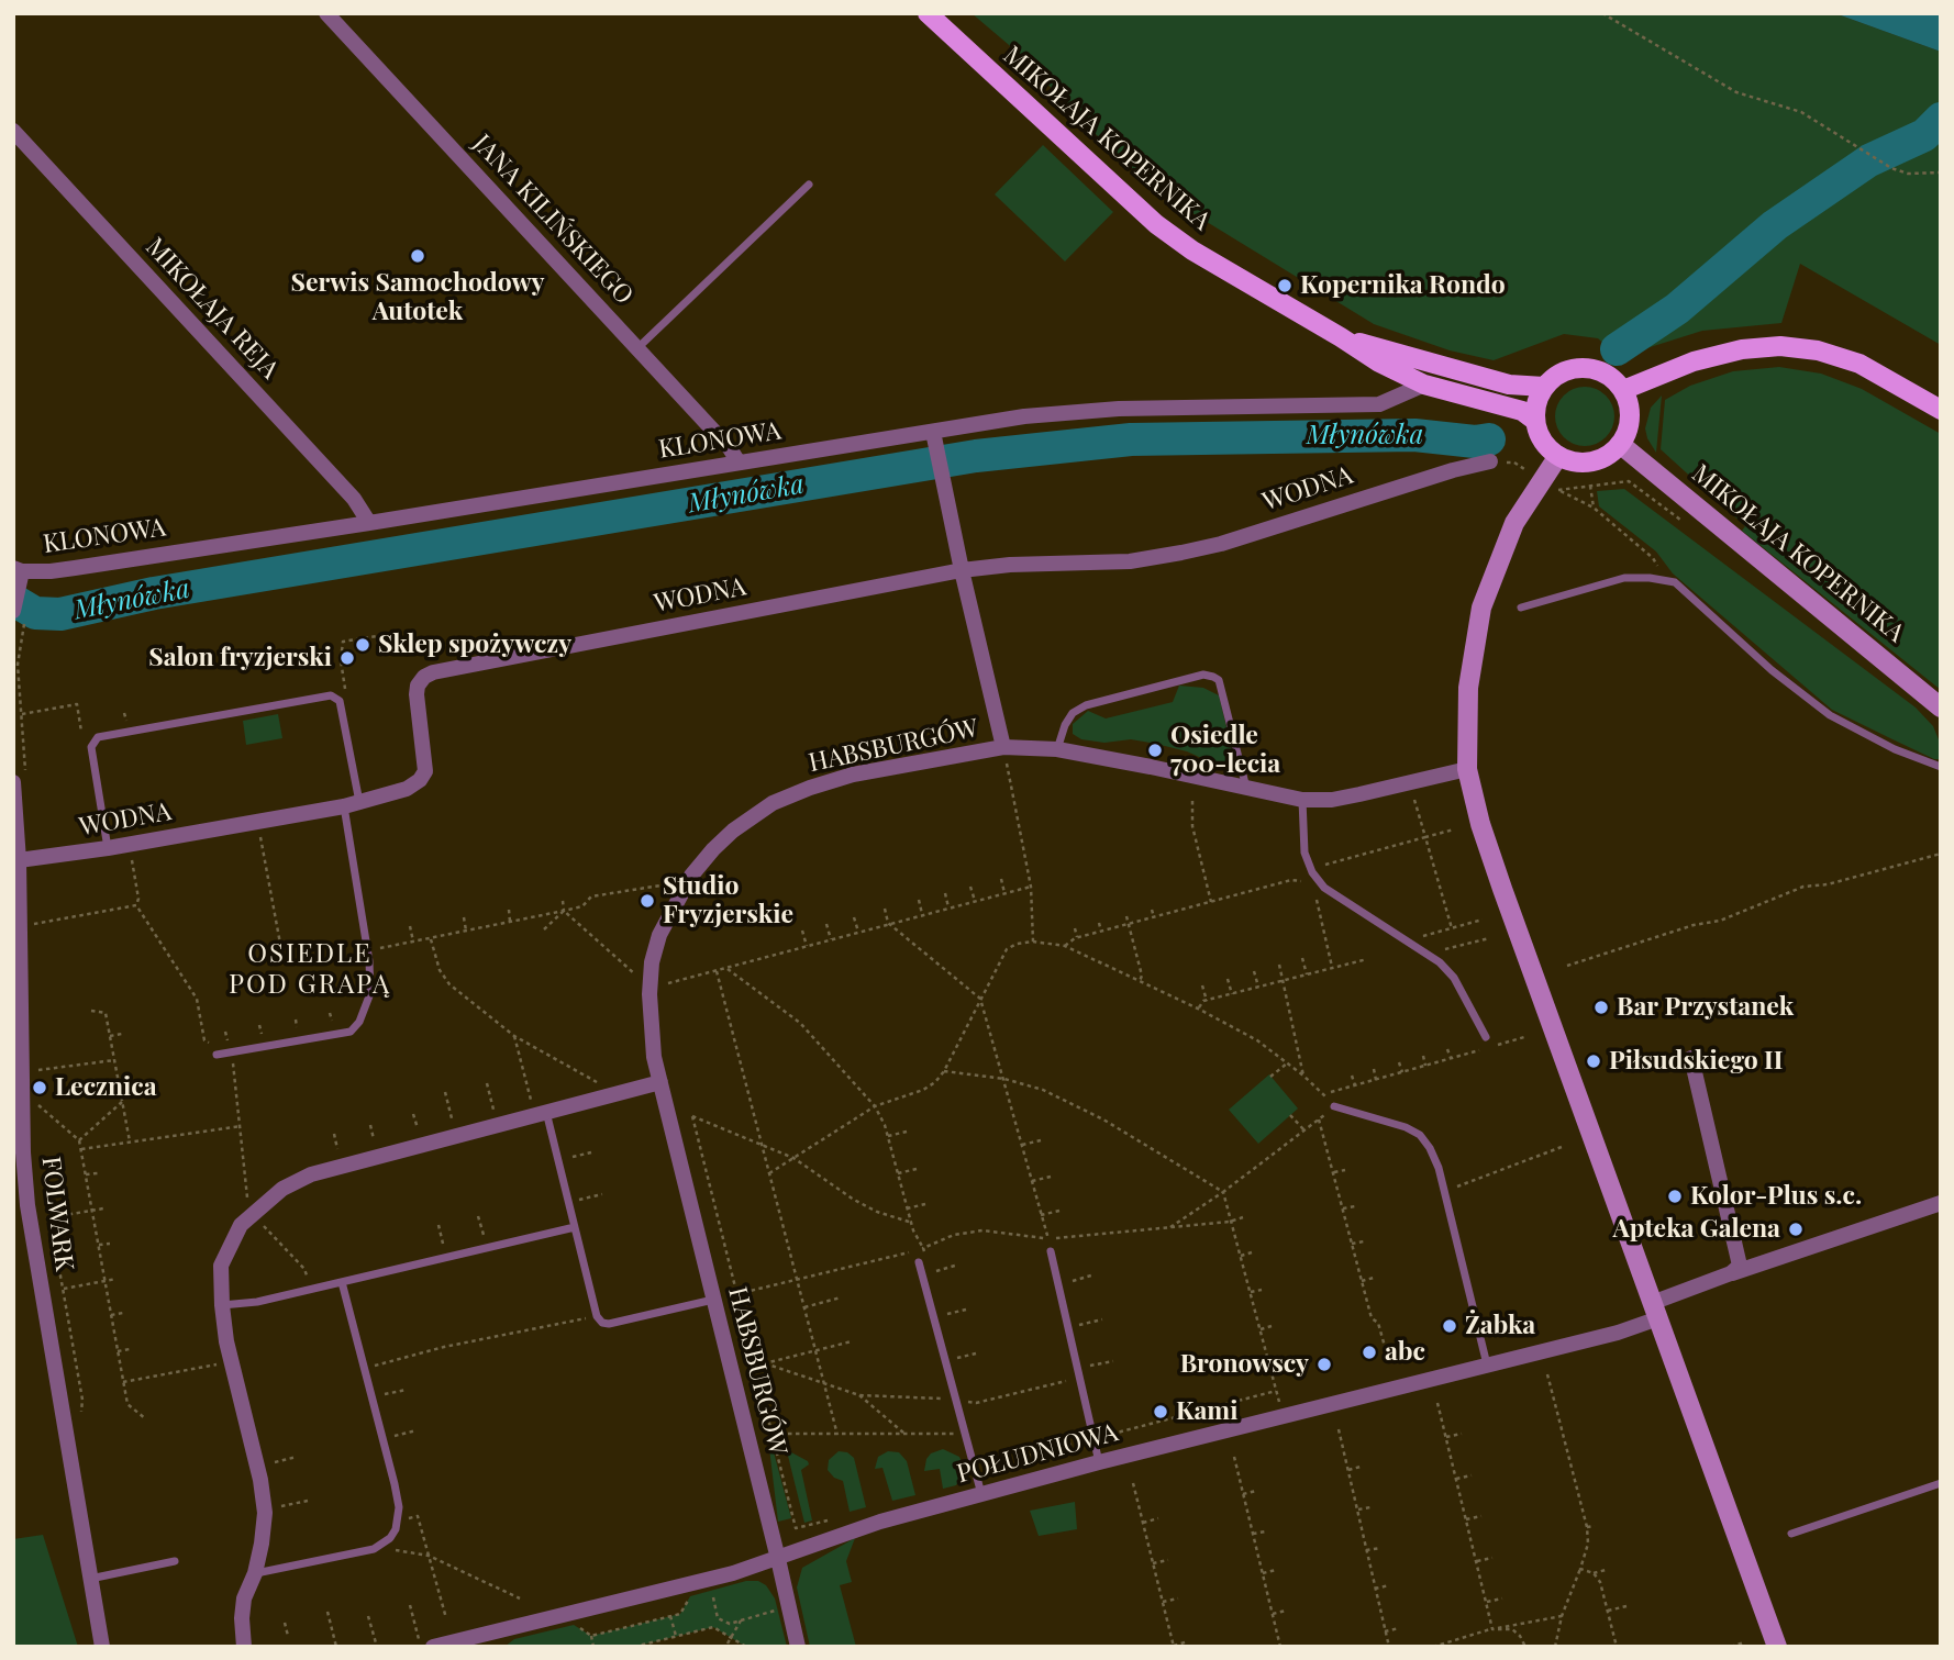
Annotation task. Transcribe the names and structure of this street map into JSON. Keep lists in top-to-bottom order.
{
  "streets": {
    "main road": ["MIKOŁAJA KOPERNIKA"],
    "street": [
      "JANA KILIŃSKIEGO",
      "MIKOŁAJA REJA",
      "KLONOWA",
      "WODNA",
      "HABSBURGÓW",
      "FOLWARK",
      "POŁUDNIOWA"
    ]
  },
  "crossings": [
    ["MIKOŁAJA KOPERNIKA", "KLONOWA"],
    ["JANA KILIŃSKIEGO", "KLONOWA"],
    ["MIKOŁAJA REJA", "KLONOWA"],
    ["WODNA", "FOLWARK"],
    ["HABSBURGÓW", "POŁUDNIOWA"]
  ],
  "districts": ["OSIEDLE POD GRAPĄ"],
  "water": ["Młynówka"],
  "places": [
    "Serwis Samochodowy Autotek",
    "Kopernika Rondo",
    "Sklep spożywczy",
    "Salon fryzjerski",
    "Osiedle 700-lecia",
    "Studio Fryzjerskie",
    "Bar Przystanek",
    "Piłsudskiego II",
    "Lecznica",
    "Kolor-Plus s.c.",
    "Apteka Galena",
    "Żabka",
    "abc",
    "Bronowscy",
    "Kami"
  ]
}
